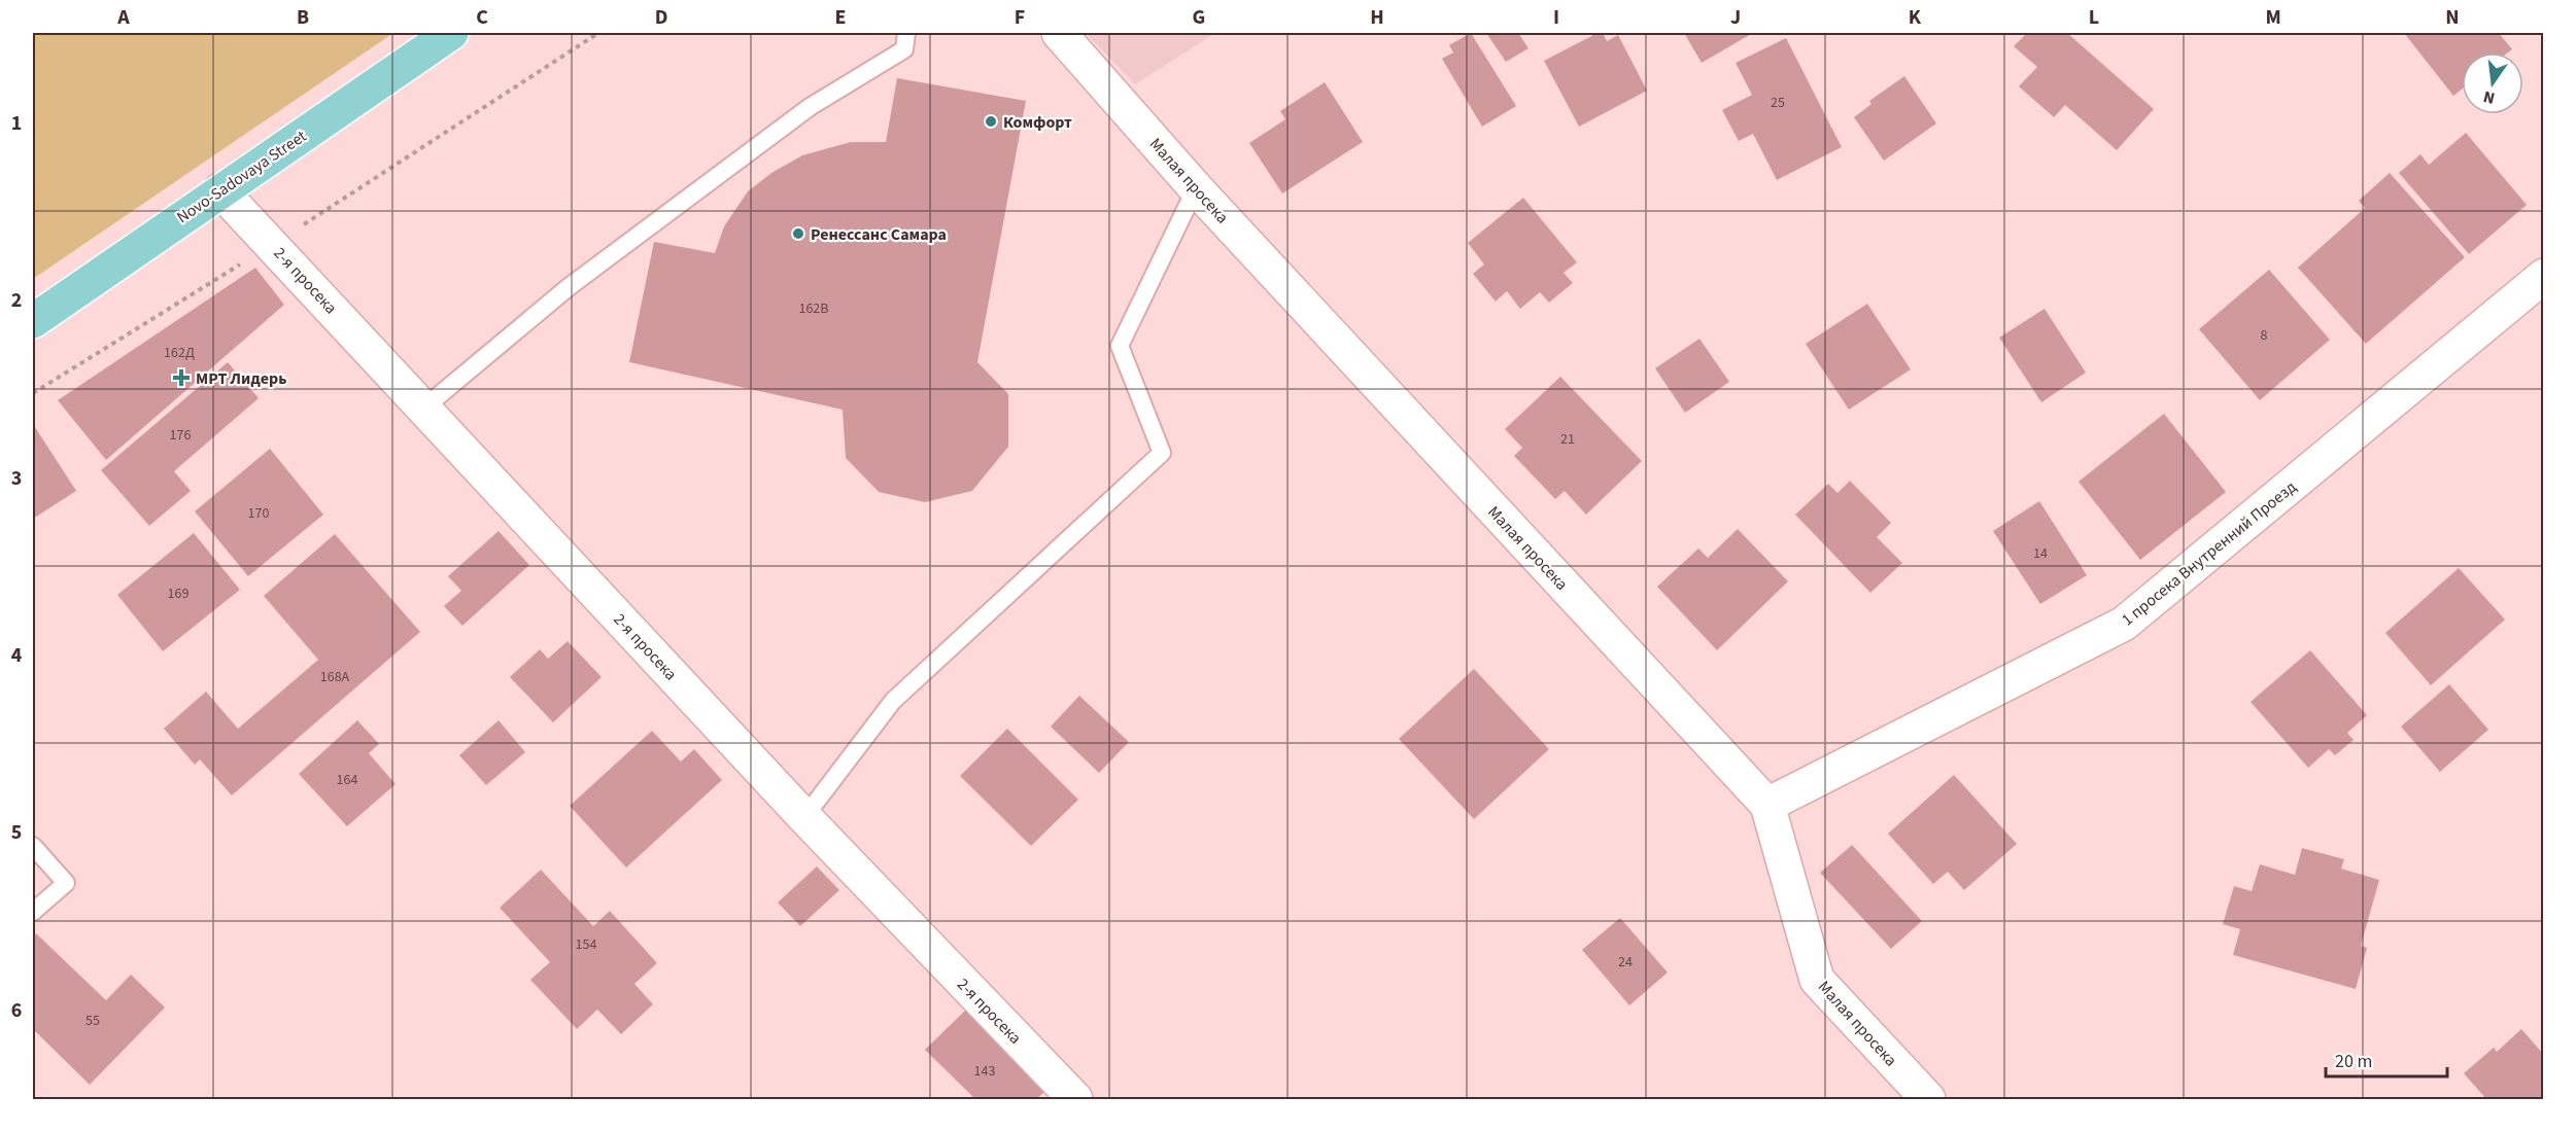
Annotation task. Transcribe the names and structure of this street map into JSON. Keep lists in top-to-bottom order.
{
  "streets": {
    "main road": ["Novo-Sadovaya Street"],
    "street": ["Малая просека", "2-я просека", "1 просека Внутренний Проезд"]
  },
  "crossings": [
    ["Novo-Sadovaya Street", "2-я просека"],
    ["Малая просека", "1 просека Внутренний Проезд"]
  ],
  "places": {
    "other": ["Комфорт", "Ренессанс Самара"],
    "health": ["МРТ Лидерь"]
  },
  "house_numbers": [
    "25",
    "162В",
    "8",
    "162Д",
    "176",
    "21",
    "170",
    "14",
    "169",
    "168А",
    "164",
    "154",
    "24",
    "55",
    "143"
  ],
  "scale_bar": "20 m",
  "north": "bottom",
  "grid": {
    "columns": [
      "A",
      "B",
      "C",
      "D",
      "E",
      "F",
      "G",
      "H",
      "I",
      "J",
      "K",
      "L",
      "M",
      "N"
    ],
    "rows": [
      "1",
      "2",
      "3",
      "4",
      "5",
      "6"
    ]
  }
}
